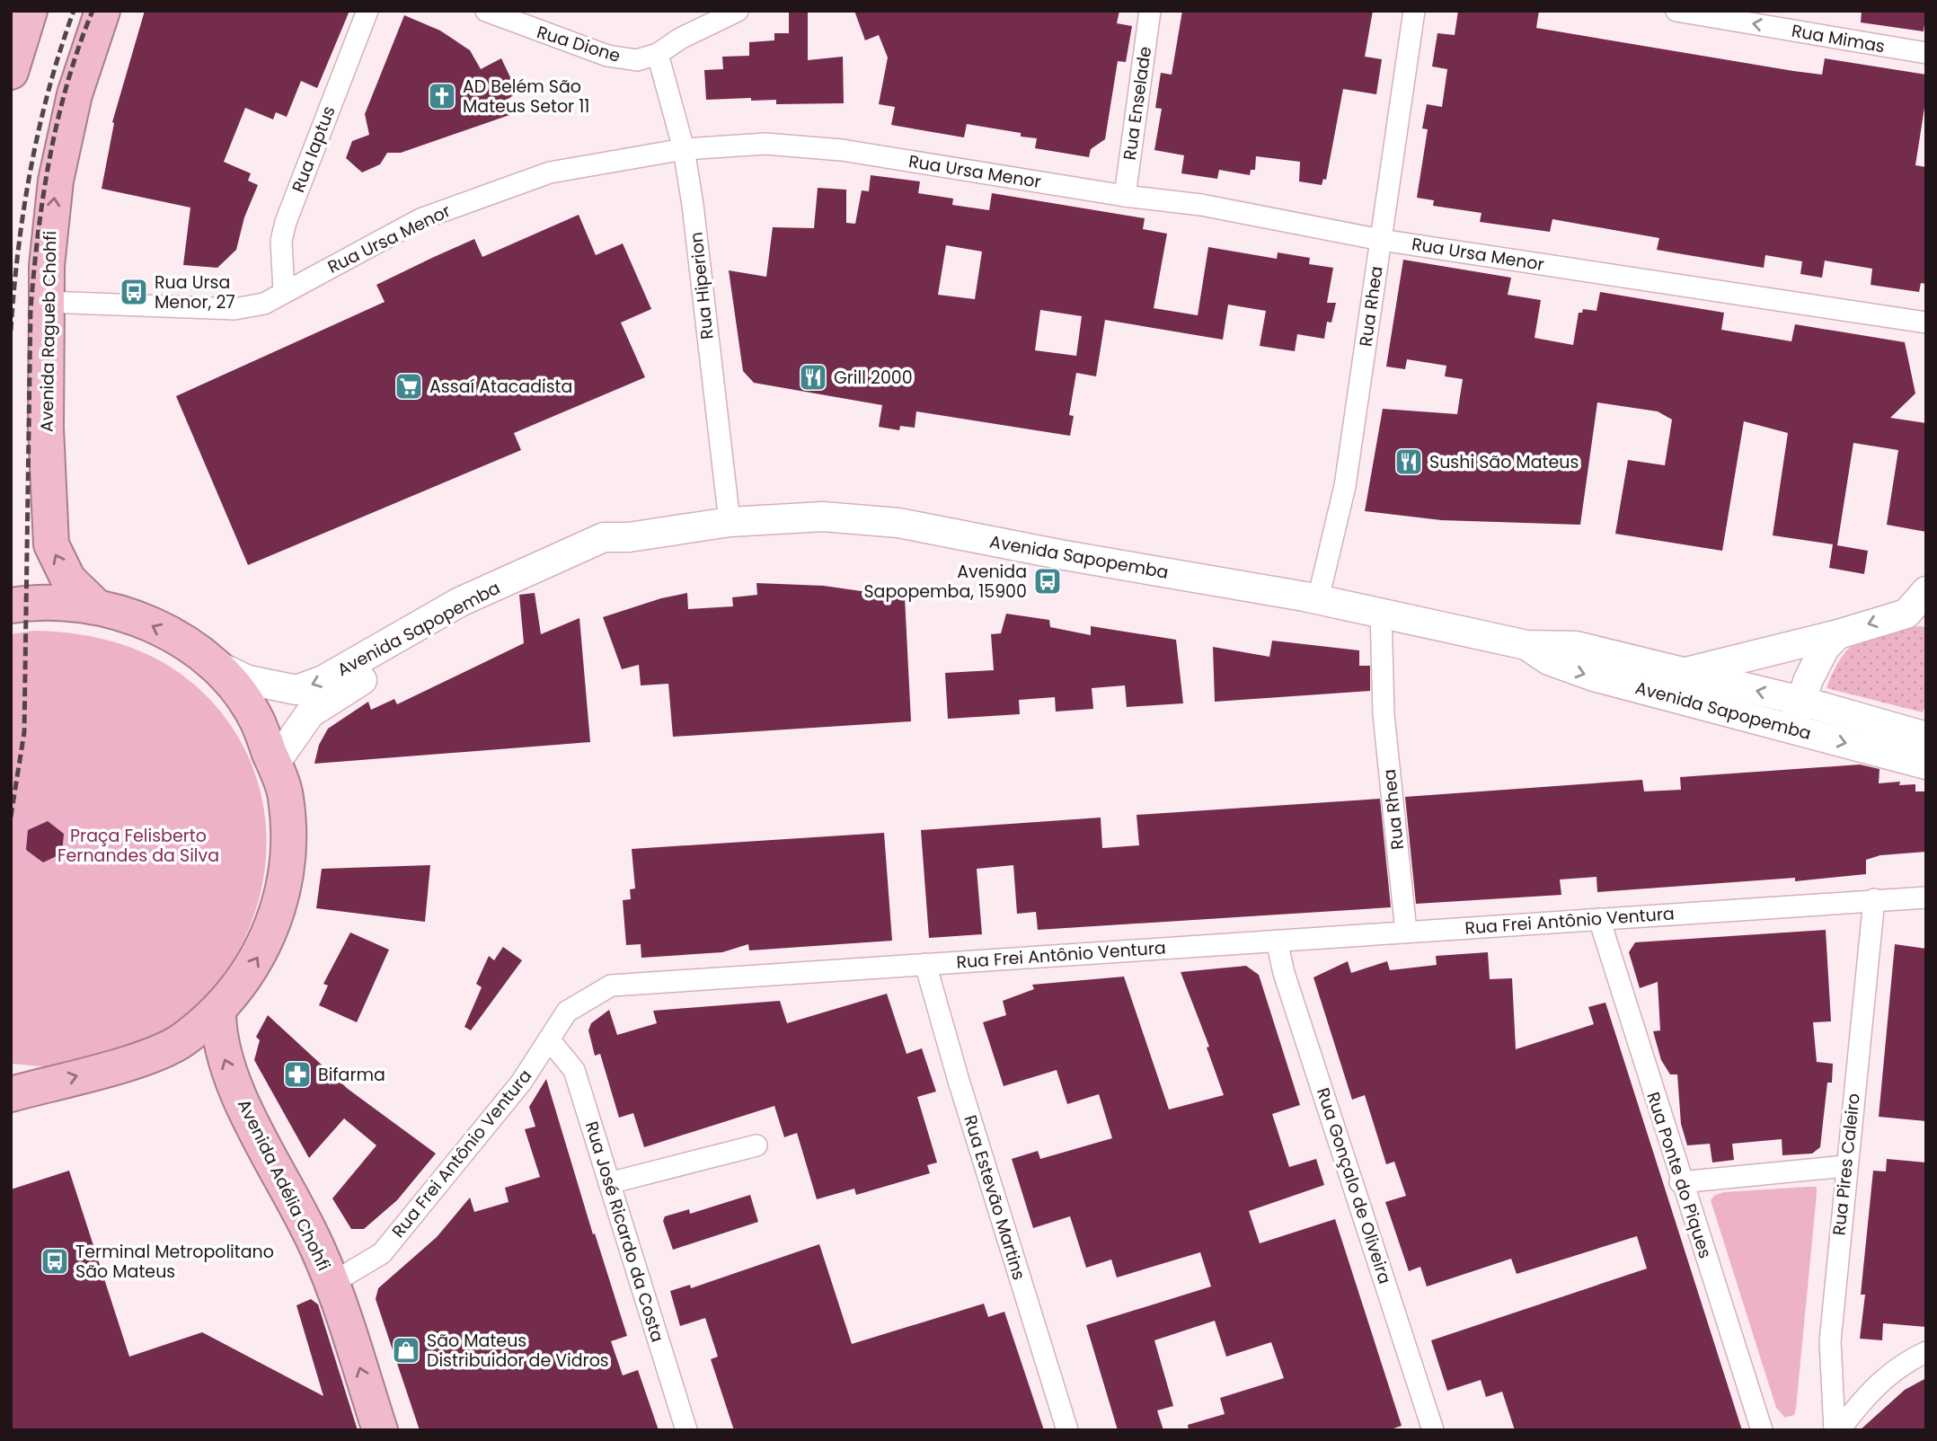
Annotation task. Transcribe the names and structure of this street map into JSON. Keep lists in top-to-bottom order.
{
  "streets": {
    "highway": ["Avenida Ragueb Chohfi", "Avenida Adélia Chohfi"],
    "main road": ["Avenida Sapopemba"],
    "street": [
      "Rua Mimas",
      "Rua Dione",
      "Rua Enselade",
      "Rua Iaptus",
      "Rua Ursa Menor",
      "Rua Hiperion",
      "Rua Rhea",
      "Rua Frei Antônio Ventura",
      "Rua Pires Caleiro",
      "Rua Ponte do Piques",
      "Rua Gonçalo de Oliveira",
      "Rua Estevão Martins",
      "Rua José Ricardo da Costa"
    ]
  },
  "crossings": [
    ["Rua Dione", "Rua Hiperion"],
    ["Rua Enselade", "Rua Ursa Menor"],
    ["Rua Iaptus", "Rua Ursa Menor"],
    ["Rua Ursa Menor", "Rua Hiperion"],
    ["Rua Ursa Menor", "Rua Rhea"],
    ["Rua Ursa Menor", "Avenida Ragueb Chohfi"],
    ["Rua Hiperion", "Avenida Sapopemba"],
    ["Rua Rhea", "Avenida Sapopemba"],
    ["Rua Rhea", "Rua Frei Antônio Ventura"],
    ["Rua Frei Antônio Ventura", "Rua Pires Caleiro"],
    ["Rua Frei Antônio Ventura", "Rua Ponte do Piques"],
    ["Rua Frei Antônio Ventura", "Avenida Adélia Chohfi"],
    ["Rua Frei Antônio Ventura", "Rua Gonçalo de Oliveira"],
    ["Rua Frei Antônio Ventura", "Rua Estevão Martins"],
    ["Rua Frei Antônio Ventura", "Rua José Ricardo da Costa"]
  ],
  "one_way": ["Rua Mimas", "Avenida Ragueb Chohfi", "Avenida Adélia Chohfi"],
  "parks": ["Praça Felisberto Fernandes da Silva"],
  "places": {
    "church": ["AD Belém São Mateus Setor 11"],
    "bus stop": ["Rua Ursa Menor, 27", "Avenida Sapopemba, 15900", "Terminal Metropolitano São Mateus"],
    "restaurant": ["Grill 2000", "Sushi São Mateus"],
    "supermarket": ["Assaí Atacadista"],
    "pharmacy": ["Bifarma"],
    "shop": ["São Mateus Distribuidor de Vidros"]
  }
}
